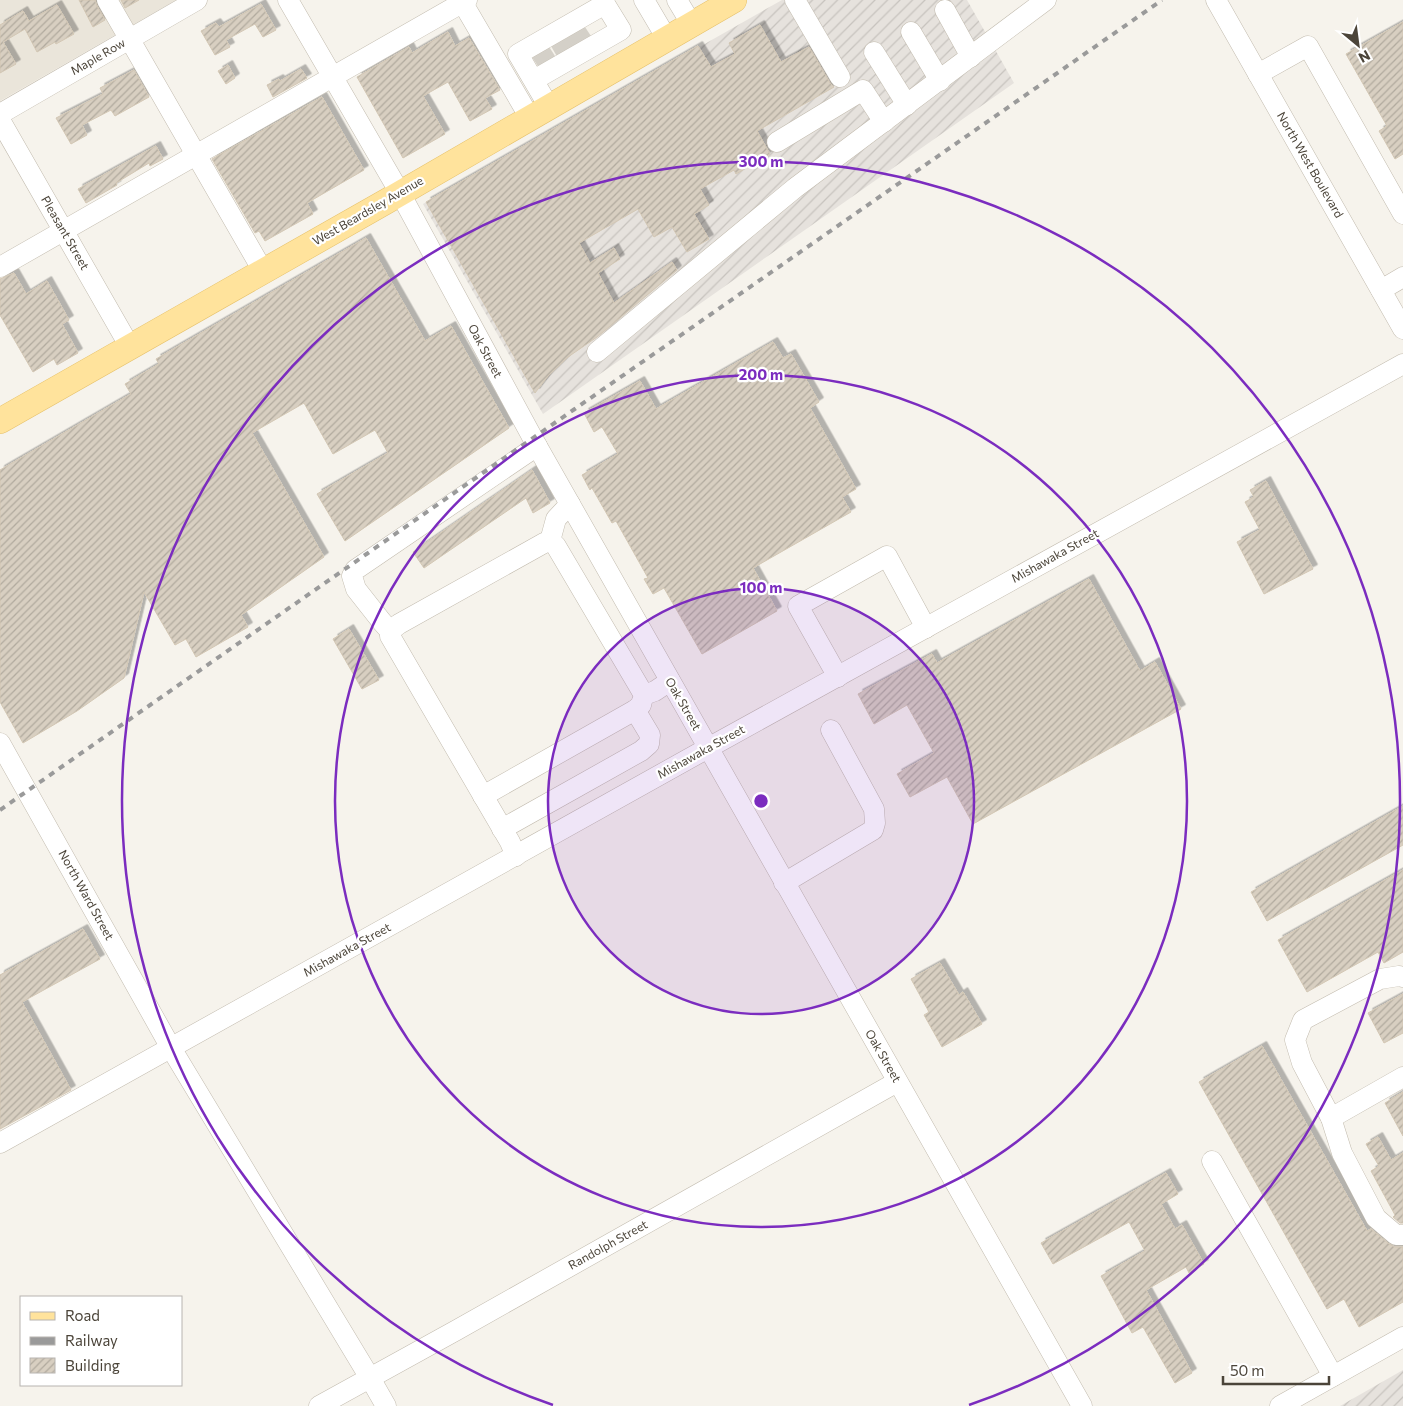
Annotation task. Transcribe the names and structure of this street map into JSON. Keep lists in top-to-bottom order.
{
  "streets": {
    "main road": ["West Beardsley Avenue"],
    "street": [
      "Maple Row",
      "North West Boulevard",
      "Pleasant Street",
      "Oak Street",
      "Mishawaka Street",
      "North Ward Street",
      "Randolph Street"
    ]
  },
  "crossings": [
    ["West Beardsley Avenue", "Pleasant Street"],
    ["West Beardsley Avenue", "Oak Street"],
    ["Oak Street", "Mishawaka Street"],
    ["Oak Street", "Randolph Street"],
    ["Mishawaka Street", "North Ward Street"],
    ["North Ward Street", "Randolph Street"]
  ],
  "legend": ["Road", "Railway", "Building"],
  "scale_bar": "50 m",
  "north": "bottom right",
  "rings": ["300 m", "200 m", "100 m"]
}
